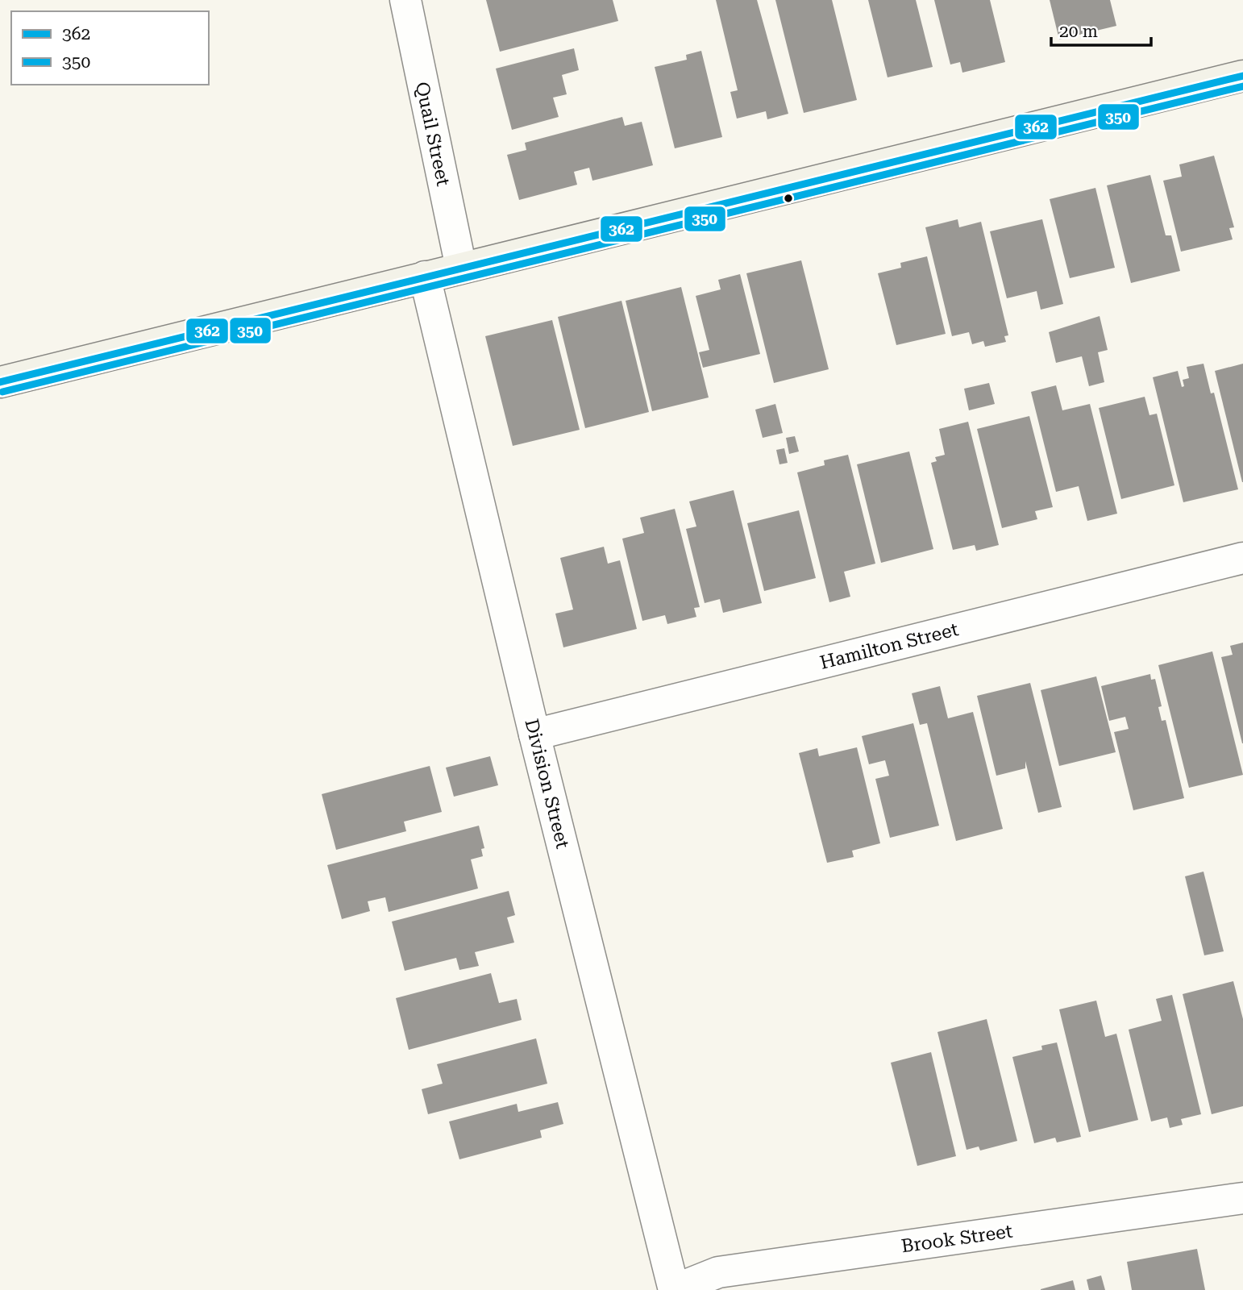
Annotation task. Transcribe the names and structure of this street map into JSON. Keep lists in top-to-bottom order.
{
  "streets": {
    "street": [
      "Quail Street",
      "Hamilton Street",
      "Division Street",
      "Brook Street"
    ]
  },
  "crossings": [
    ["Hamilton Street", "Division Street"],
    ["Division Street", "Brook Street"]
  ],
  "lines": ["transit line 362", "transit line 350"],
  "legend": ["362", "350"],
  "scale_bar": "20 m"
}
